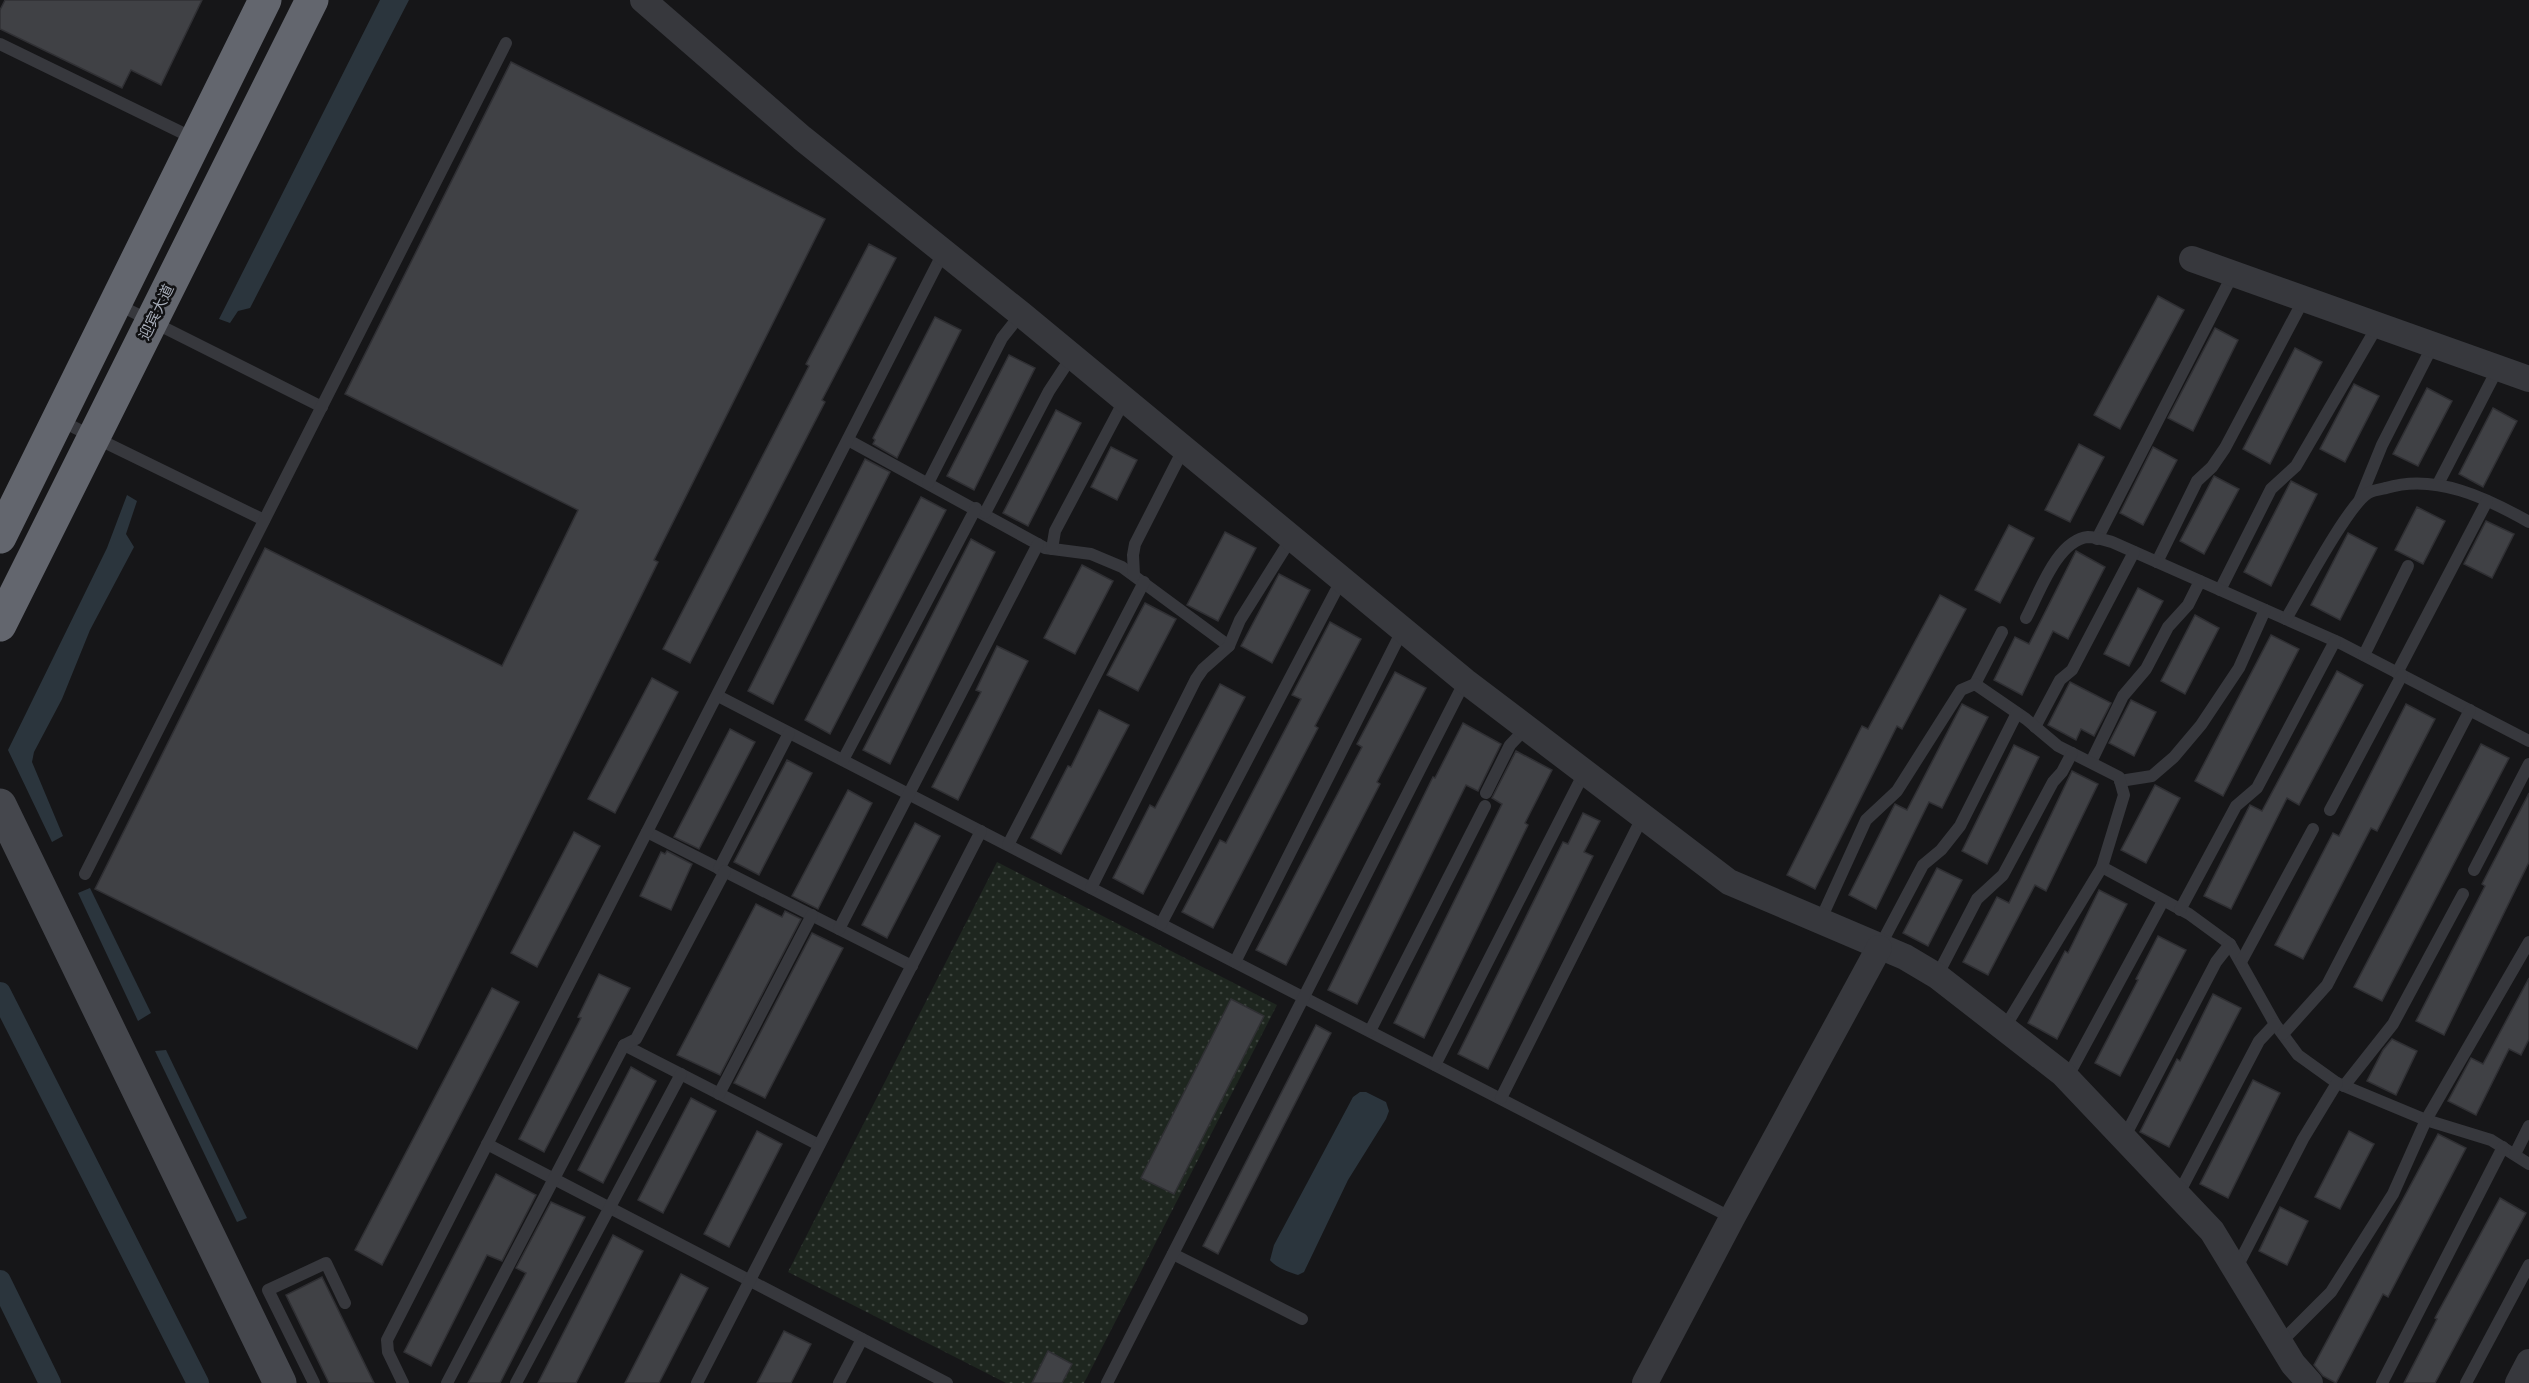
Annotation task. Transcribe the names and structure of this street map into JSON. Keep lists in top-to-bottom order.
{
  "streets": {
    "highway": ["迎宾大道"]
  }
}
